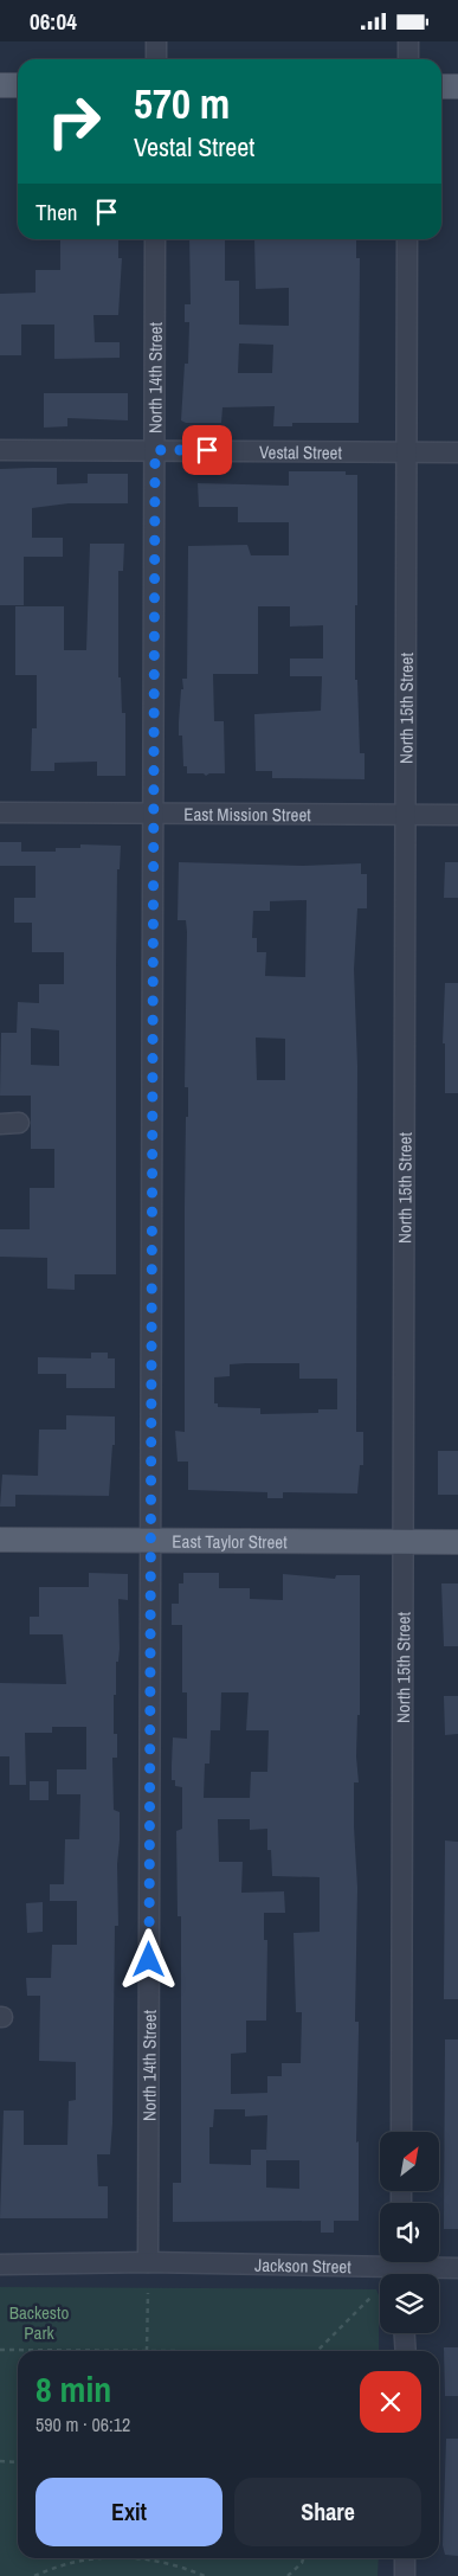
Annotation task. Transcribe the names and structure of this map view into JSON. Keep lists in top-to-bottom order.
{
  "streets": {
    "main road": ["East Taylor Street"],
    "street": [
      "North 14th Street",
      "Vestal Street",
      "North 15th Street",
      "East Mission Street",
      "Jackson Street"
    ]
  },
  "crossings": [
    ["North 14th Street", "Vestal Street"],
    ["North 14th Street", "East Mission Street"],
    ["North 14th Street", "East Taylor Street"],
    ["North 14th Street", "Jackson Street"],
    ["Vestal Street", "North 15th Street"],
    ["North 15th Street", "East Mission Street"],
    ["North 15th Street", "East Taylor Street"]
  ],
  "parks": ["Backesto Park"],
  "north": "top right",
  "page": {
    "status": "06:04",
    "turn": ["570 m", "Vestal Street"],
    "then": "Then",
    "heading": ["8 min", "590 m · 06:12"],
    "buttons": ["Exit", "Share"]
  }
}
